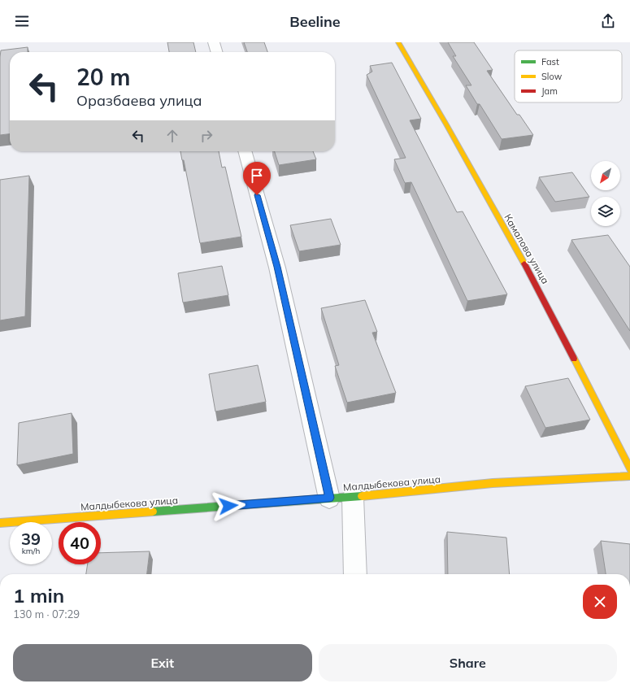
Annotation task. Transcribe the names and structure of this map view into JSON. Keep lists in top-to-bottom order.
{
  "streets": {
    "street": ["Камалова улица", "Малдыбекова улица"]
  },
  "legend": ["Fast", "Slow", "Jam"],
  "north": "bottom left",
  "page": {
    "header": "Beeline",
    "turn": ["20 m", "Оразбаева улица"],
    "speed": "39 km/h",
    "limit": "40",
    "heading": ["1 min", "130 m · 07:29"],
    "buttons": ["Exit", "Share"]
  }
}
